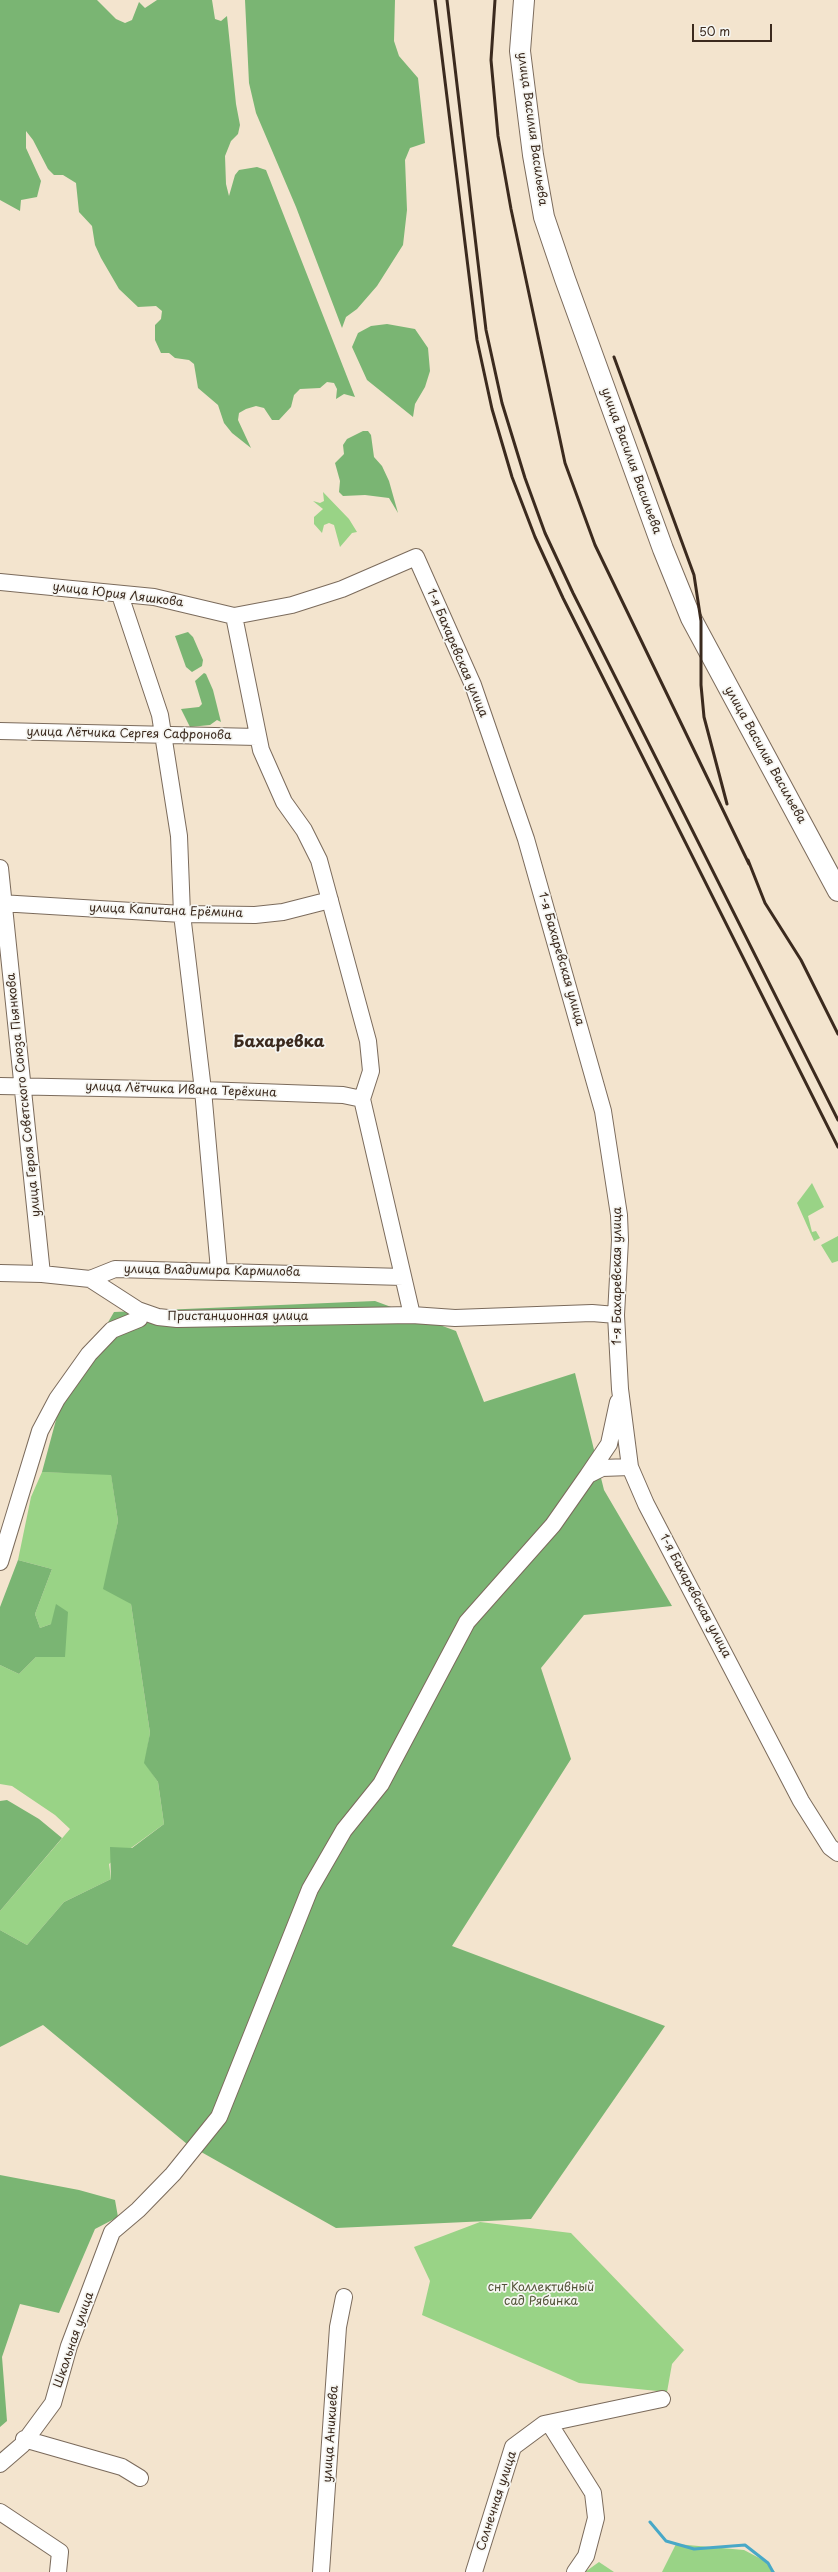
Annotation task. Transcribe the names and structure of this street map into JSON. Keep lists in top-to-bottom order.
{
  "streets": {
    "main road": ["улица Василия Васильева"],
    "street": [
      "улица Юрия Ляшкова",
      "1-я Бахаревская улица",
      "улица Лётчика Сергея Сафронова",
      "улица Капитана Ерёмина",
      "улица Лётчика Ивана Терёхина",
      "улица Героя Советского Союза Пьянкова",
      "улица Владимира Кармилова",
      "Пристанционная улица",
      "Школьная улица",
      "улица Аникиева",
      "Солнечная улица"
    ]
  },
  "crossings": [
    ["улица Юрия Ляшкова", "1-я Бахаревская улица"],
    ["1-я Бахаревская улица", "Пристанционная улица"],
    ["1-я Бахаревская улица", "Школьная улица"],
    ["улица Капитана Ерёмина", "улица Героя Советского Союза Пьянкова"],
    ["улица Лётчика Ивана Терёхина", "улица Героя Советского Союза Пьянкова"],
    ["улица Героя Советского Союза Пьянкова", "улица Владимира Кармилова"],
    ["улица Владимира Кармилова", "Пристанционная улица"]
  ],
  "districts": ["Бахаревка"],
  "parks": ["снт Коллективный сад Рябинка"],
  "scale_bar": "50 m"
}
